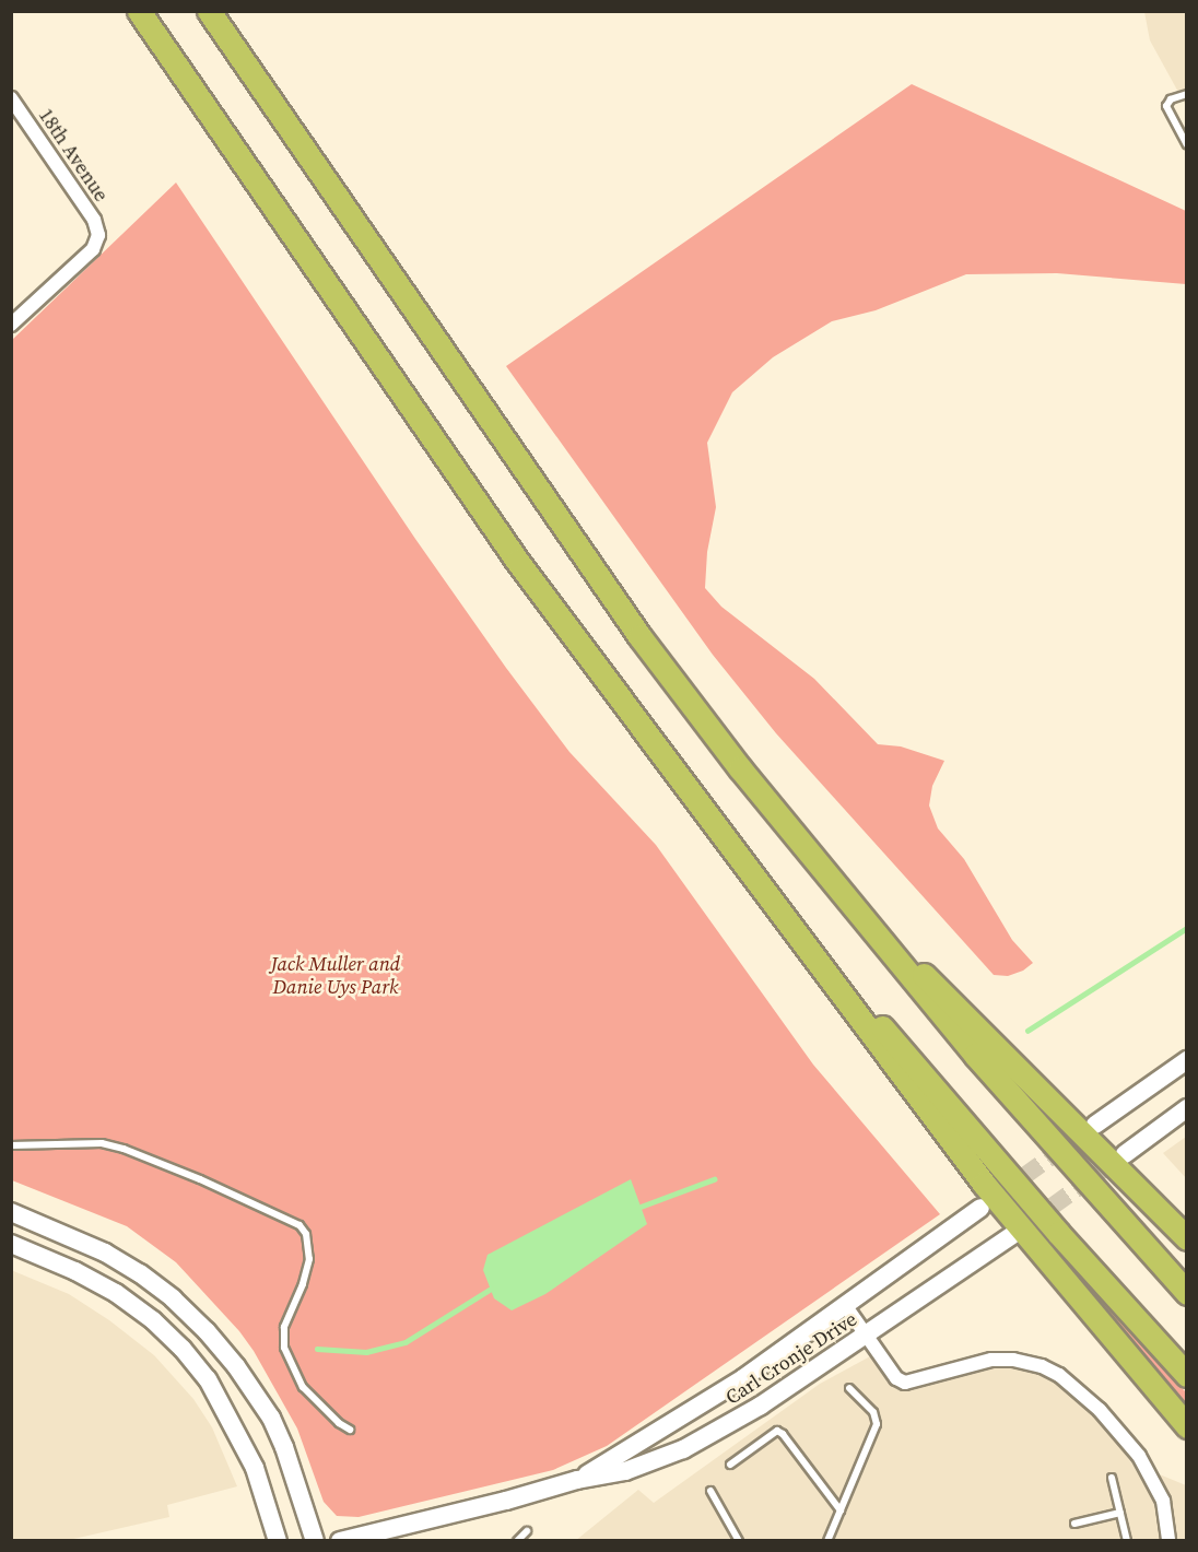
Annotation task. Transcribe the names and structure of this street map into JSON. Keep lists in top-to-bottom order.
{
  "streets": {
    "main road": ["Carl Cronje Drive"],
    "street": ["18th Avenue"]
  },
  "parks": ["Jack Muller and Danie Uys Park"]
}
